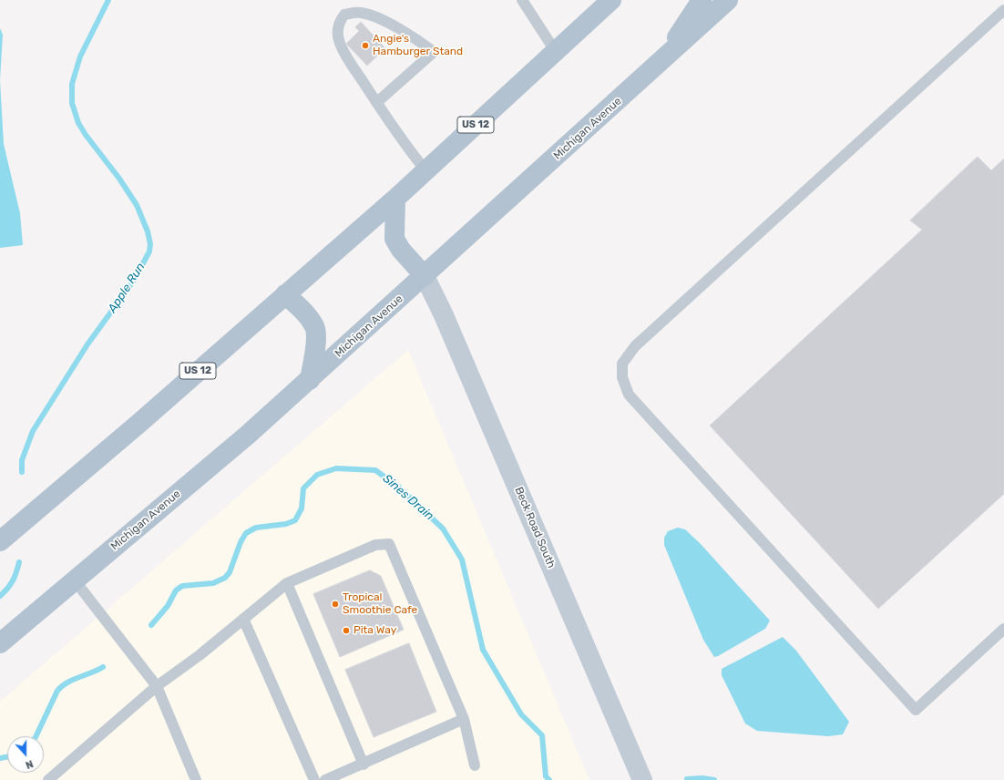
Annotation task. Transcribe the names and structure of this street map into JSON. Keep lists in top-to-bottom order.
{
  "streets": {
    "main road": ["US 12", "Michigan Avenue", "Beck Road South"]
  },
  "crossings": [
    ["Michigan Avenue", "Beck Road South"]
  ],
  "water": ["Apple Run", "Sines Drain"],
  "places": ["Angie's Hamburger Stand", "Tropical Smoothie Cafe", "Pita Way"],
  "north": "bottom"
}
